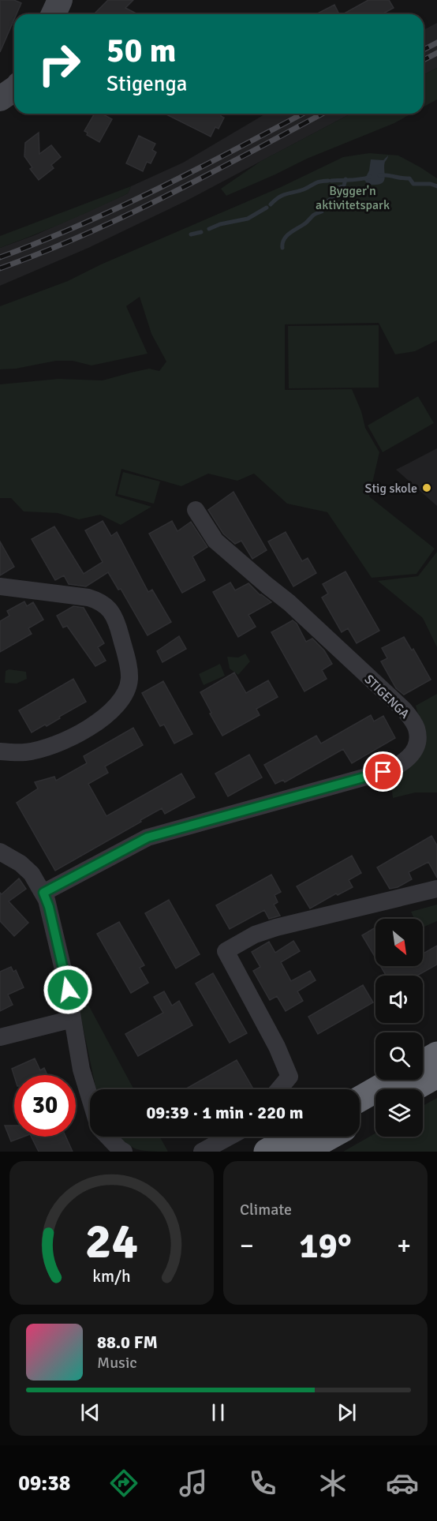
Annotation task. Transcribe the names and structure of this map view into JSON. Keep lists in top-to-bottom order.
{
  "streets": {
    "street": ["STIGENGA"]
  },
  "parks": ["Bygger'n aktivitetspark"],
  "places": ["Stig skole"],
  "north": "bottom right",
  "page": {
    "turn": ["50 m", "Stigenga"],
    "limit": "30",
    "trip": "09:39 · 1 min · 220 m",
    "tile": "Climate",
    "heat": ["−", "19°", "+"],
    "song": ["88.0 FM", "Music"],
    "tabs": "09:38",
    "gauge": ["24", "km/h"]
  }
}
